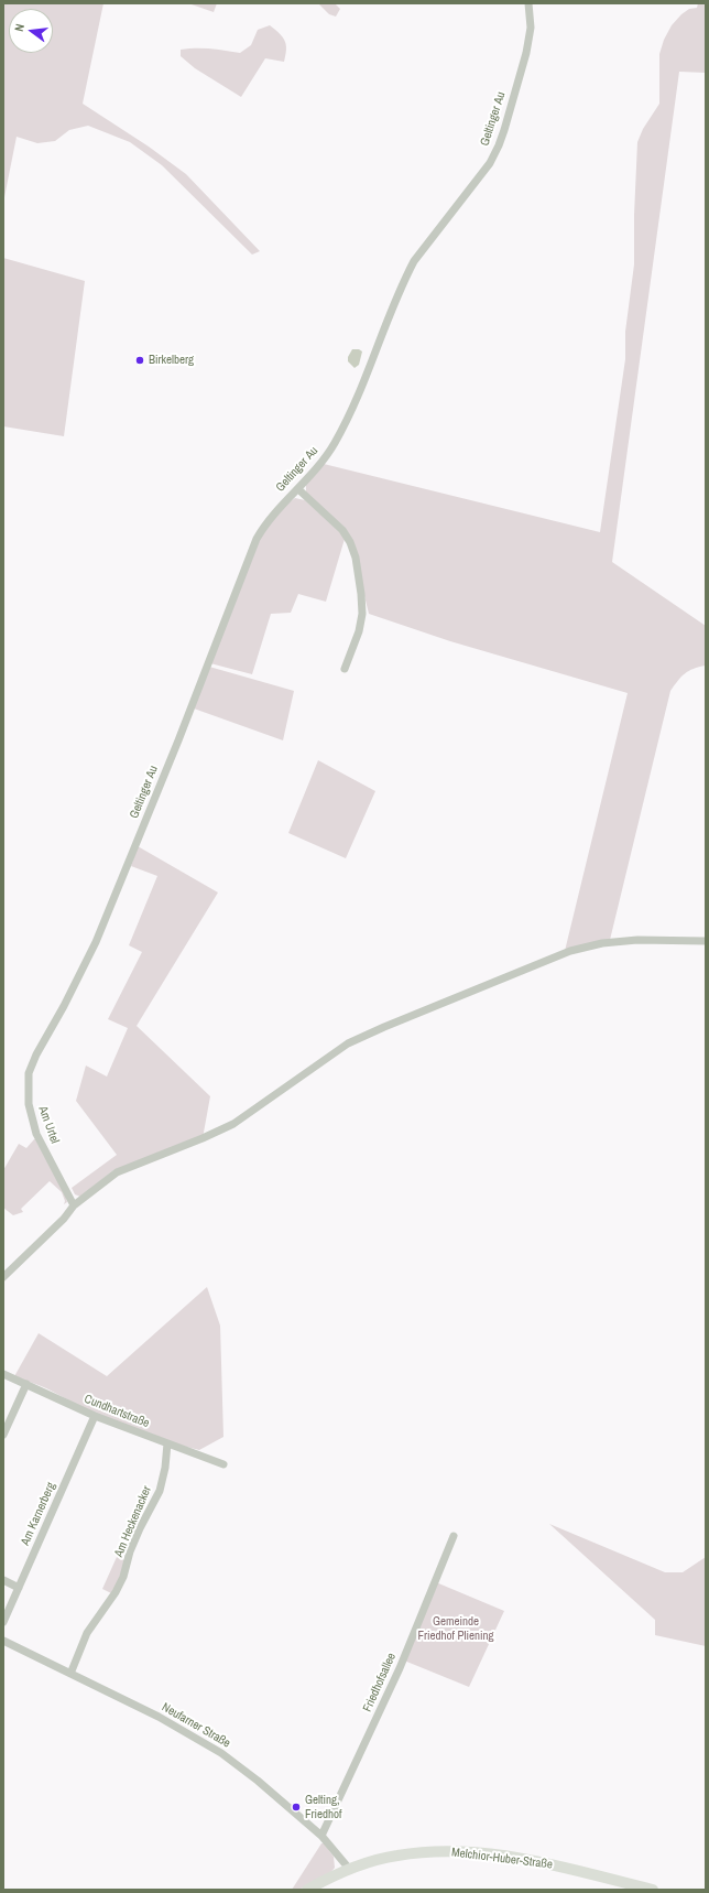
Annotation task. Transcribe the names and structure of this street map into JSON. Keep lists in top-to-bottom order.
{
  "streets": {
    "street": [
      "Geltinger Au",
      "Am Urtel",
      "Cundhartstraße",
      "Am Karnerberg",
      "Am Heckenacker",
      "Friedhofsallee",
      "Neufarner Straße",
      "Melchior-Huber-Straße"
    ]
  },
  "crossings": [
    ["Geltinger Au", "Am Urtel"],
    ["Cundhartstraße", "Am Karnerberg"],
    ["Cundhartstraße", "Am Heckenacker"],
    ["Am Heckenacker", "Neufarner Straße"],
    ["Friedhofsallee", "Neufarner Straße"],
    ["Neufarner Straße", "Melchior-Huber-Straße"]
  ],
  "parks": ["Gemeinde Friedhof Pliening"],
  "places": ["Birkelberg", "Gelting, Friedhof"],
  "north": "left"
}
